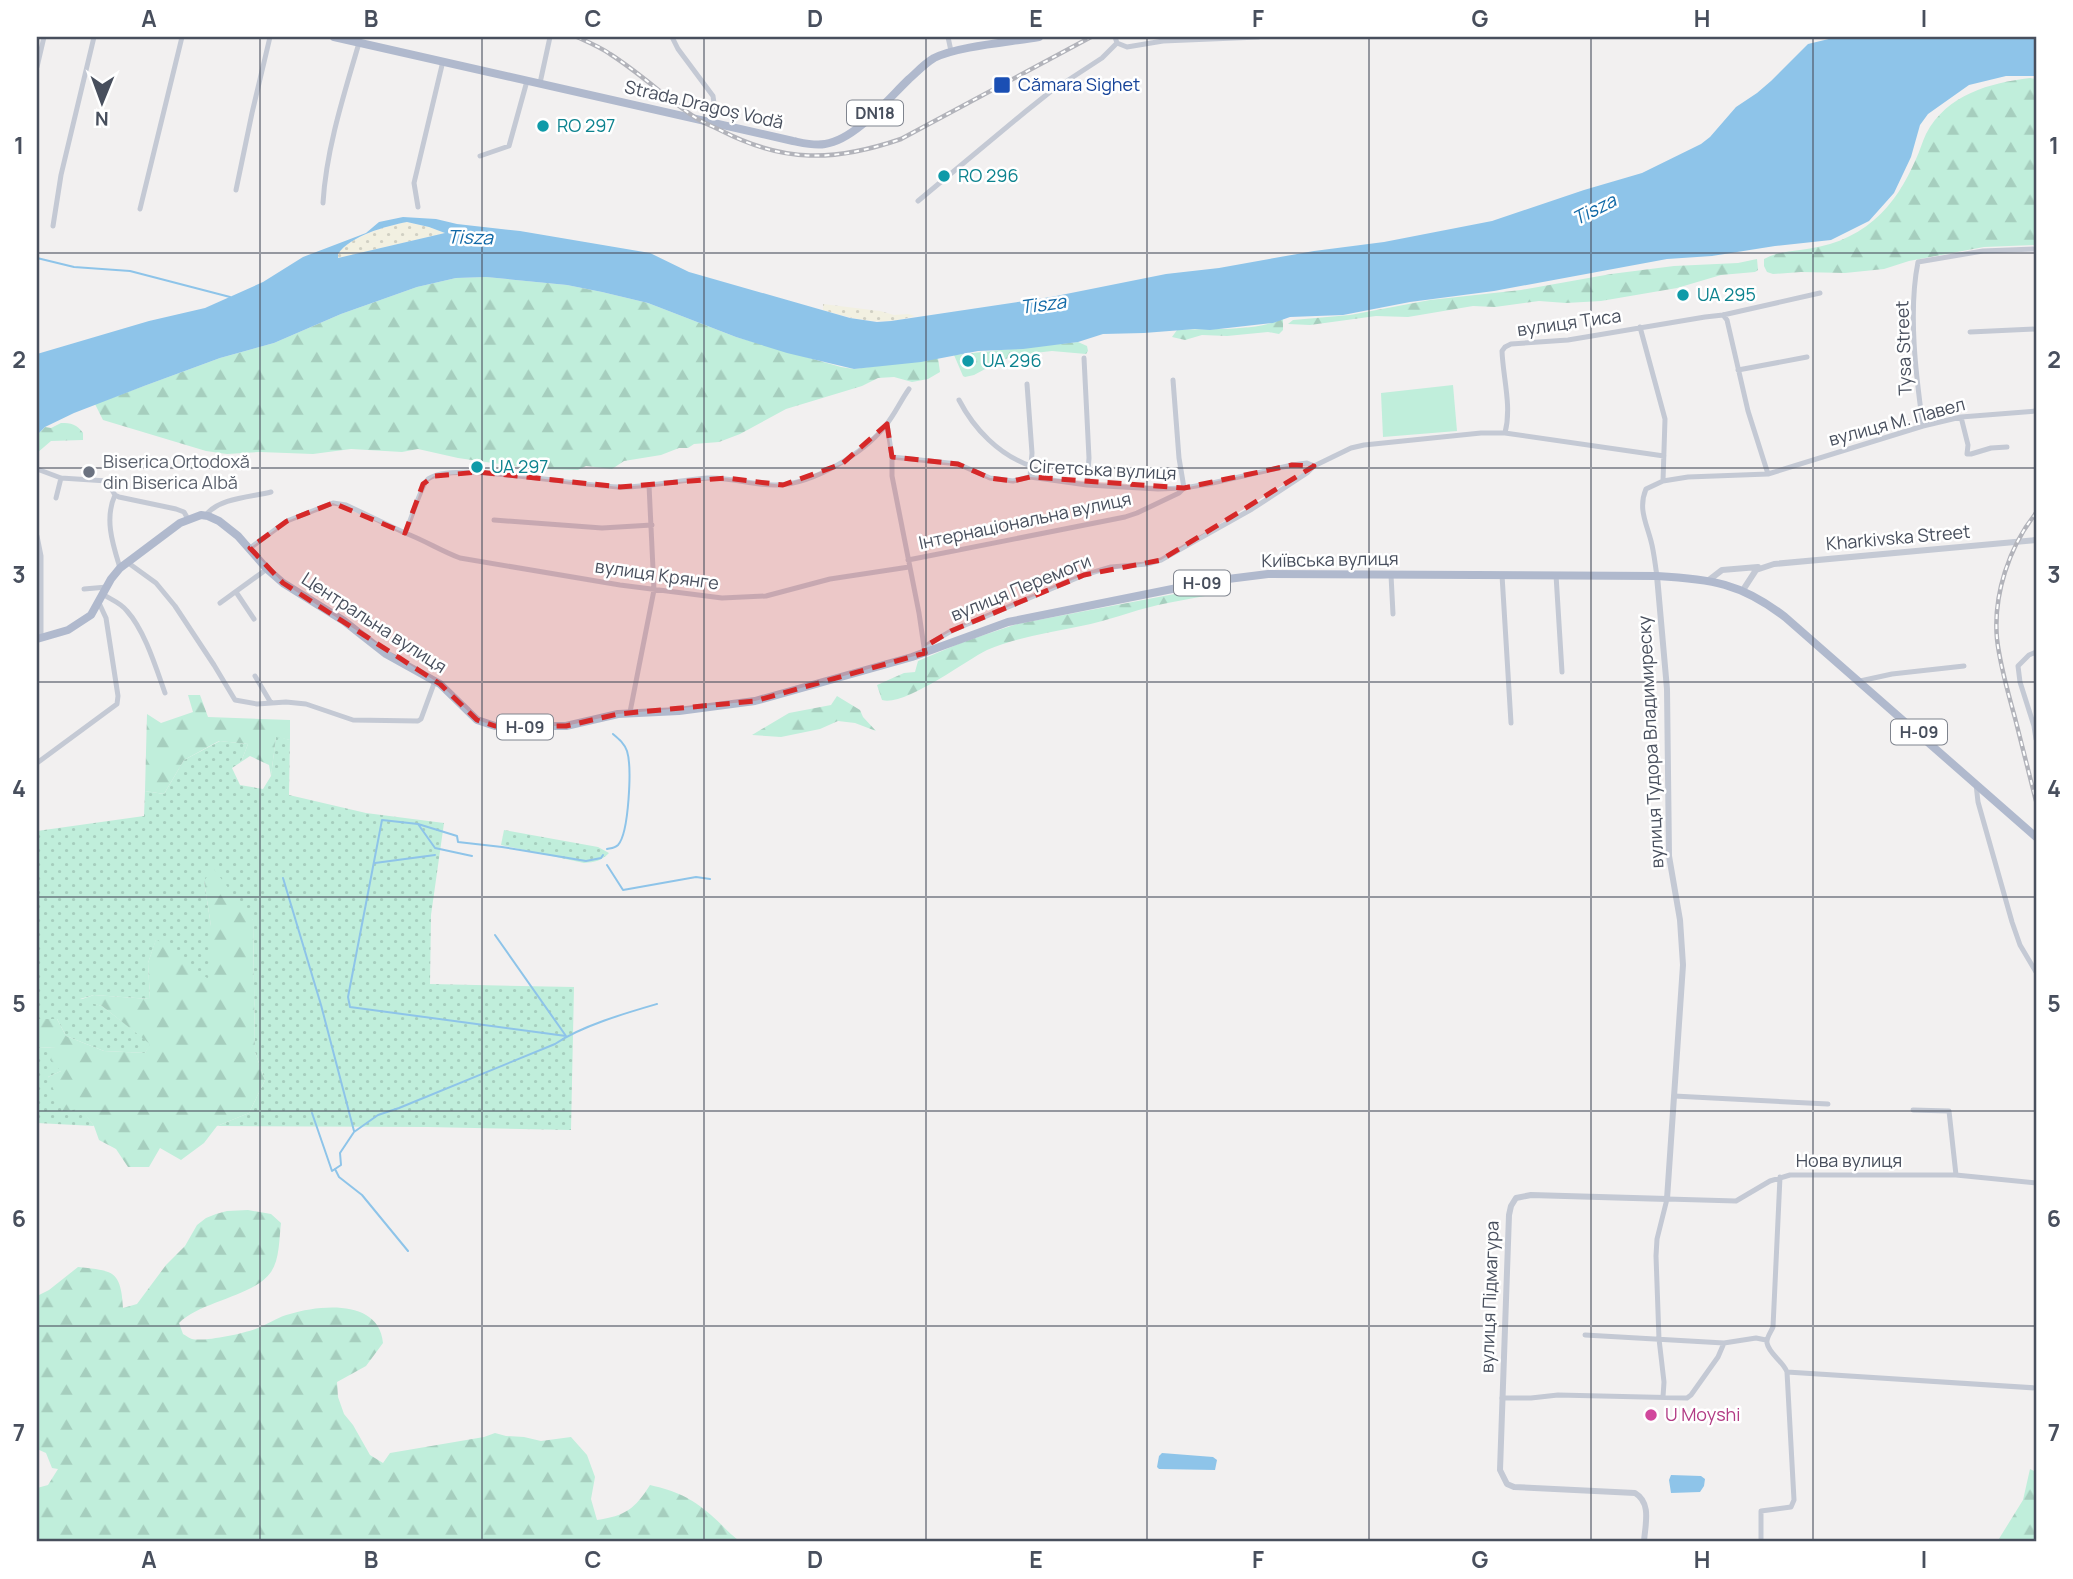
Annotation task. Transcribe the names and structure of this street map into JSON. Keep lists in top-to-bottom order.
{
  "streets": {
    "main road": [
      "Strada Dragoș Vodă",
      "DN18",
      "Київська вулиця",
      "Н-09",
      "Центральна вулиця"
    ],
    "street": [
      "вулиця Тиса",
      "Tysa Street",
      "вулиця М. Павел",
      "Сігетська вулиця",
      "Інтернаціональна вулиця",
      "Kharkivska Street",
      "вулиця Крянге",
      "вулиця Перемоги",
      "вулиця Тудора Владимиреску",
      "Нова вулиця",
      "вулиця Підмагура"
    ]
  },
  "crossings": [
    ["Tysa Street", "вулиця М. Павел"],
    ["Сігетська вулиця", "Інтернаціональна вулиця"],
    ["Сігетська вулиця", "вулиця Перемоги"],
    ["Інтернаціональна вулиця", "Київська вулиця"],
    ["Інтернаціональна вулиця", "вулиця Крянге"],
    ["Інтернаціональна вулиця", "вулиця Перемоги"],
    ["Інтернаціональна вулиця", "Центральна вулиця"],
    ["Kharkivska Street", "Київська вулиця"],
    ["Київська вулиця", "Н-09"],
    ["Київська вулиця", "вулиця Перемоги"],
    ["Київська вулиця", "Центральна вулиця"],
    ["Київська вулиця", "вулиця Тудора Владимиреску"],
    ["вулиця Крянге", "Центральна вулиця"],
    ["вулиця Перемоги", "Центральна вулиця"],
    ["вулиця Тудора Владимиреску", "Нова вулиця"],
    ["вулиця Тудора Владимиреску", "вулиця Підмагура"],
    ["Нова вулиця", "вулиця Підмагура"]
  ],
  "water": ["Tisza"],
  "places": {
    "transit": ["Cămara Sighet"],
    "other": [
      "RO 297",
      "RO 296",
      "UA 295",
      "UA 296",
      "UA 297",
      "Biserica Ortodoxă din Biserica Albă",
      "U Moyshi"
    ]
  },
  "north": "bottom",
  "grid": {
    "columns": [
      "A",
      "B",
      "C",
      "D",
      "E",
      "F",
      "G",
      "H",
      "I"
    ],
    "rows": [
      "1",
      "2",
      "3",
      "4",
      "5",
      "6",
      "7"
    ]
  }
}
